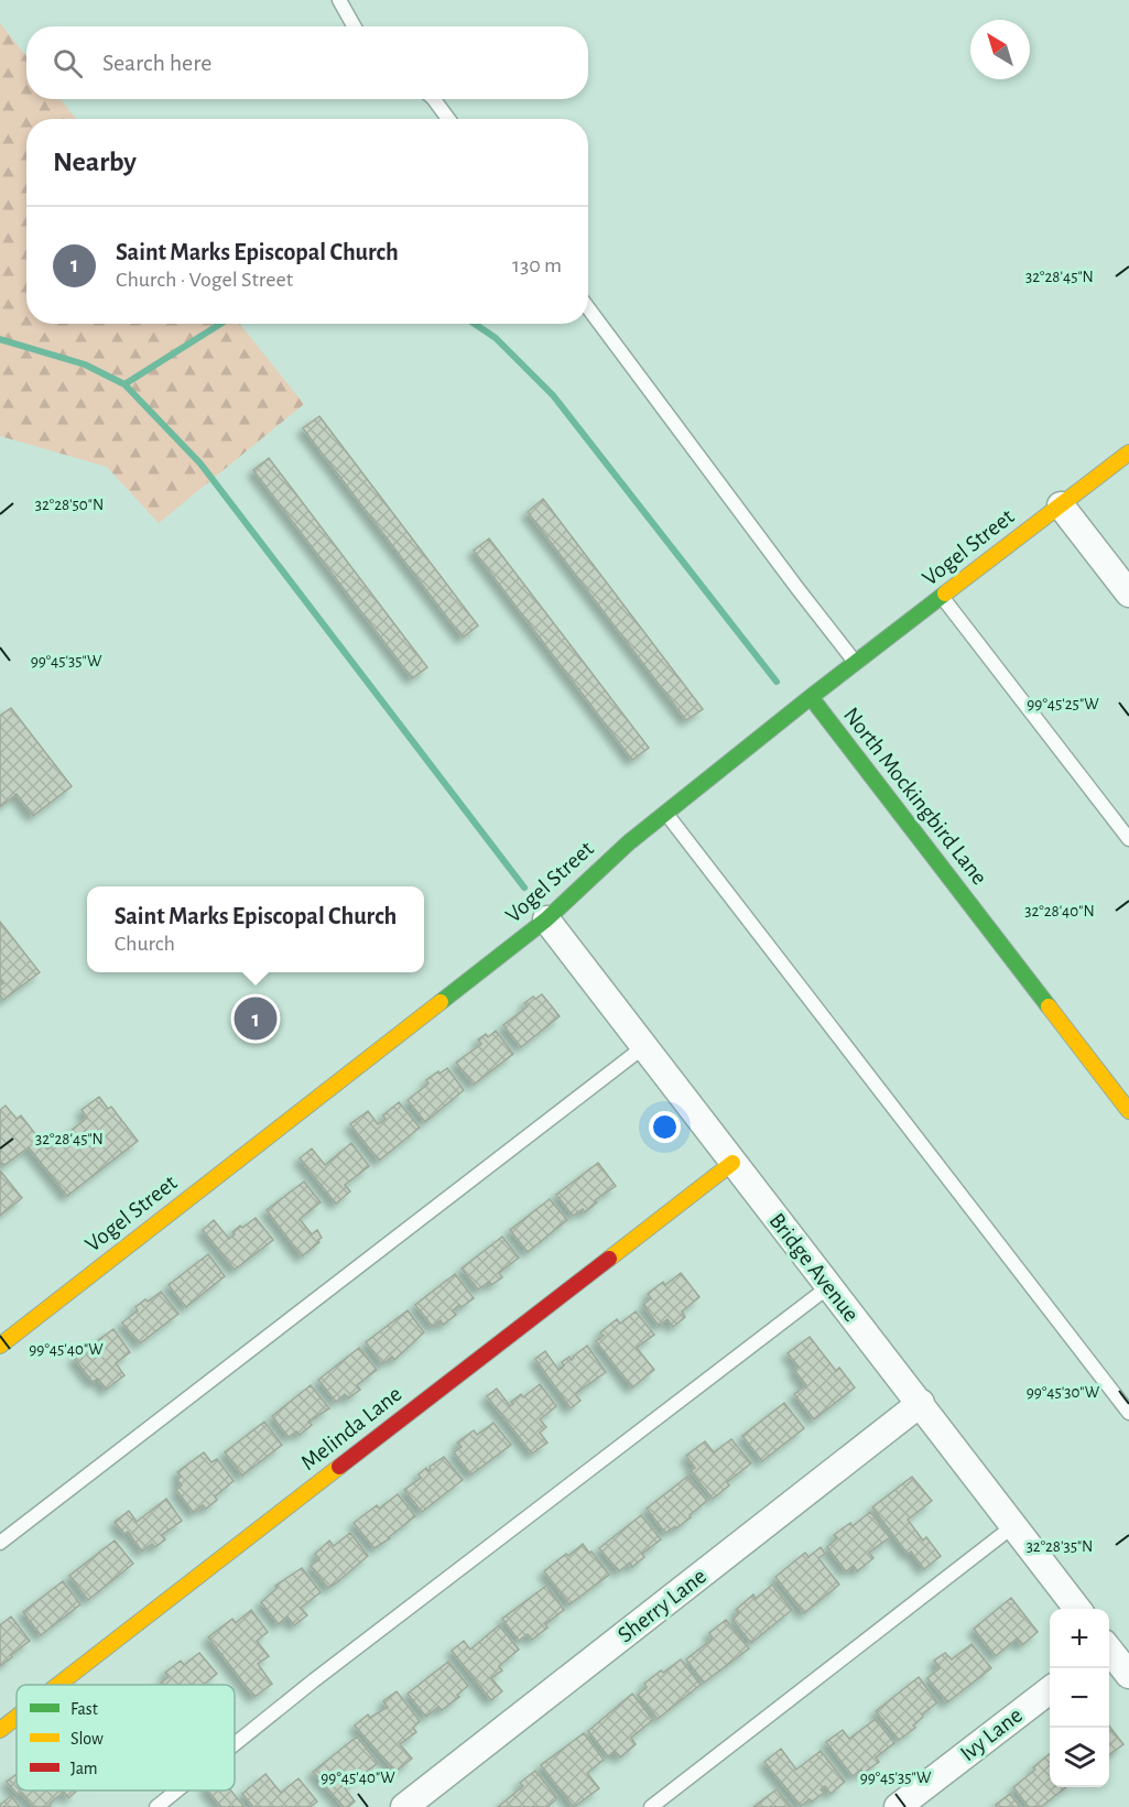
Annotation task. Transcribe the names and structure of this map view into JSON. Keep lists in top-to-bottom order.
{
  "streets": {
    "street": [
      "Vogel Street",
      "North Mockingbird Lane",
      "Bridge Avenue",
      "Melinda Lane",
      "Sherry Lane",
      "Ivy Lane"
    ]
  },
  "crossings": [
    ["Vogel Street", "North Mockingbird Lane"],
    ["Vogel Street", "Bridge Avenue"],
    ["Bridge Avenue", "Melinda Lane"],
    ["Bridge Avenue", "Sherry Lane"]
  ],
  "legend": ["Fast", "Slow", "Jam"],
  "north": "top left",
  "page": {
    "search": "Search here",
    "heading": "Nearby",
    "list": [
      {
        "mark": "1",
        "name": "Saint Marks Episcopal Church",
        "note": "Church · Vogel Street",
        "value": "130 m"
      }
    ],
    "popup": ["Saint Marks Episcopal Church", "Church"],
    "pins": "1",
    "map_buttons": ["+", "−"]
  },
  "coordinates": [
    "32°28'45\"N",
    "32°28'50\"N",
    "99°45'35\"W",
    "99°45'25\"W",
    "32°28'40\"N",
    "99°45'40\"W",
    "99°45'30\"W",
    "32°28'35\"N"
  ]
}
